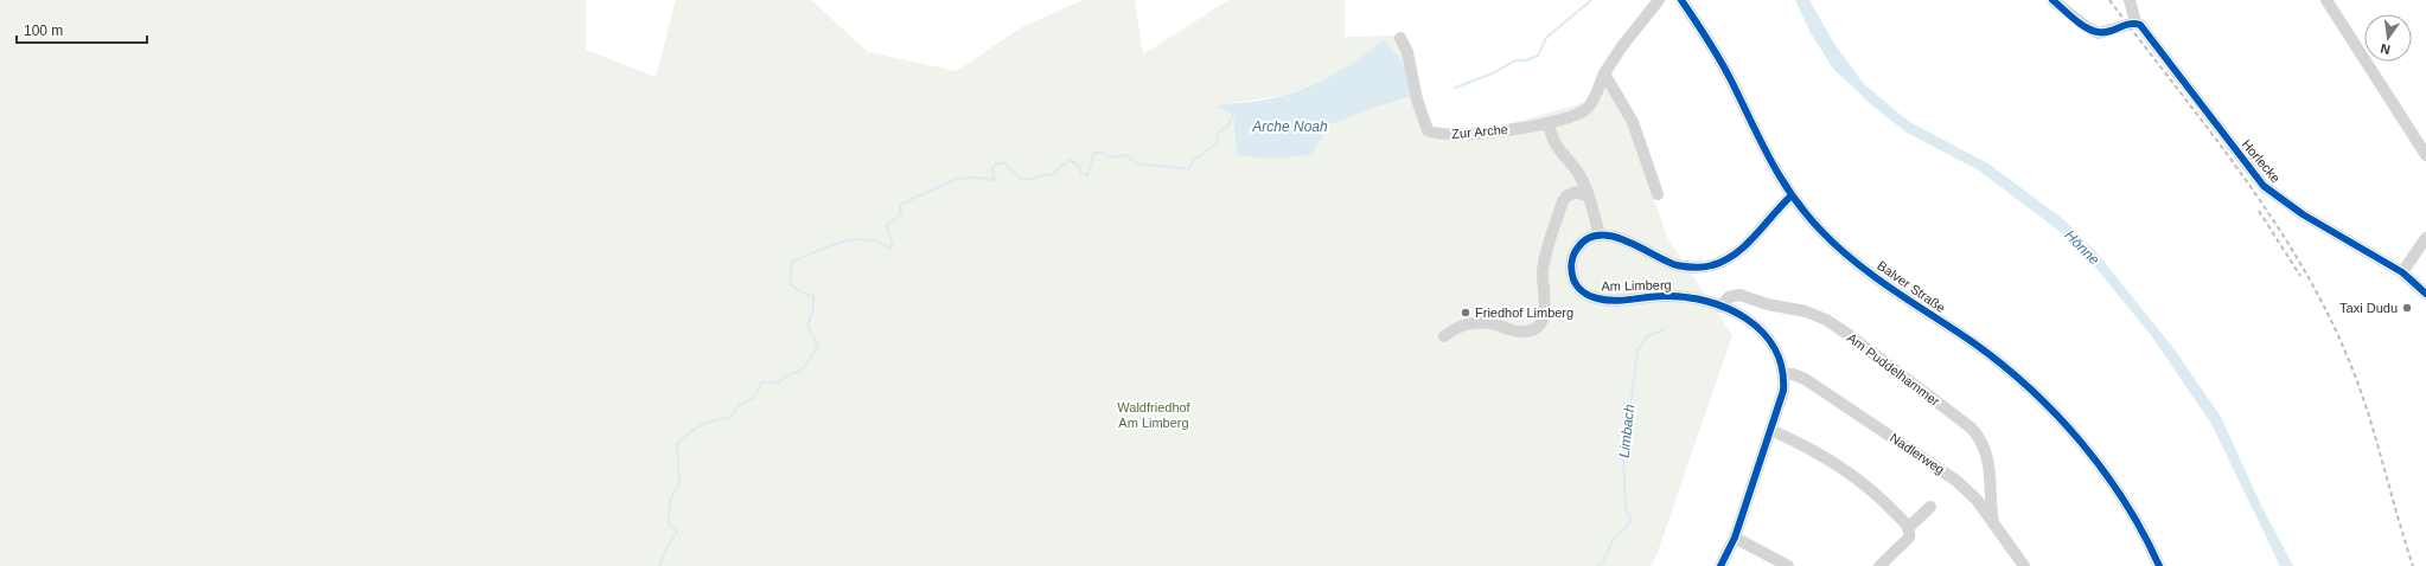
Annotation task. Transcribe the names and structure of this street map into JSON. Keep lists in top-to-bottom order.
{
  "streets": {
    "street": [
      "Zur Arche",
      "Horlecke",
      "Am Limberg",
      "Balver Straße",
      "Am Puddelhammer",
      "Nadlerweg"
    ]
  },
  "crossings": [
    ["Am Limberg", "Balver Straße"],
    ["Am Limberg", "Am Puddelhammer"],
    ["Am Limberg", "Nadlerweg"],
    ["Am Puddelhammer", "Nadlerweg"]
  ],
  "water": ["Arche Noah", "Hönne", "Limbach"],
  "parks": ["Waldfriedhof Am Limberg"],
  "places": ["Taxi Dudu", "Friedhof Limberg"],
  "scale_bar": "100 m",
  "north": "bottom"
}
